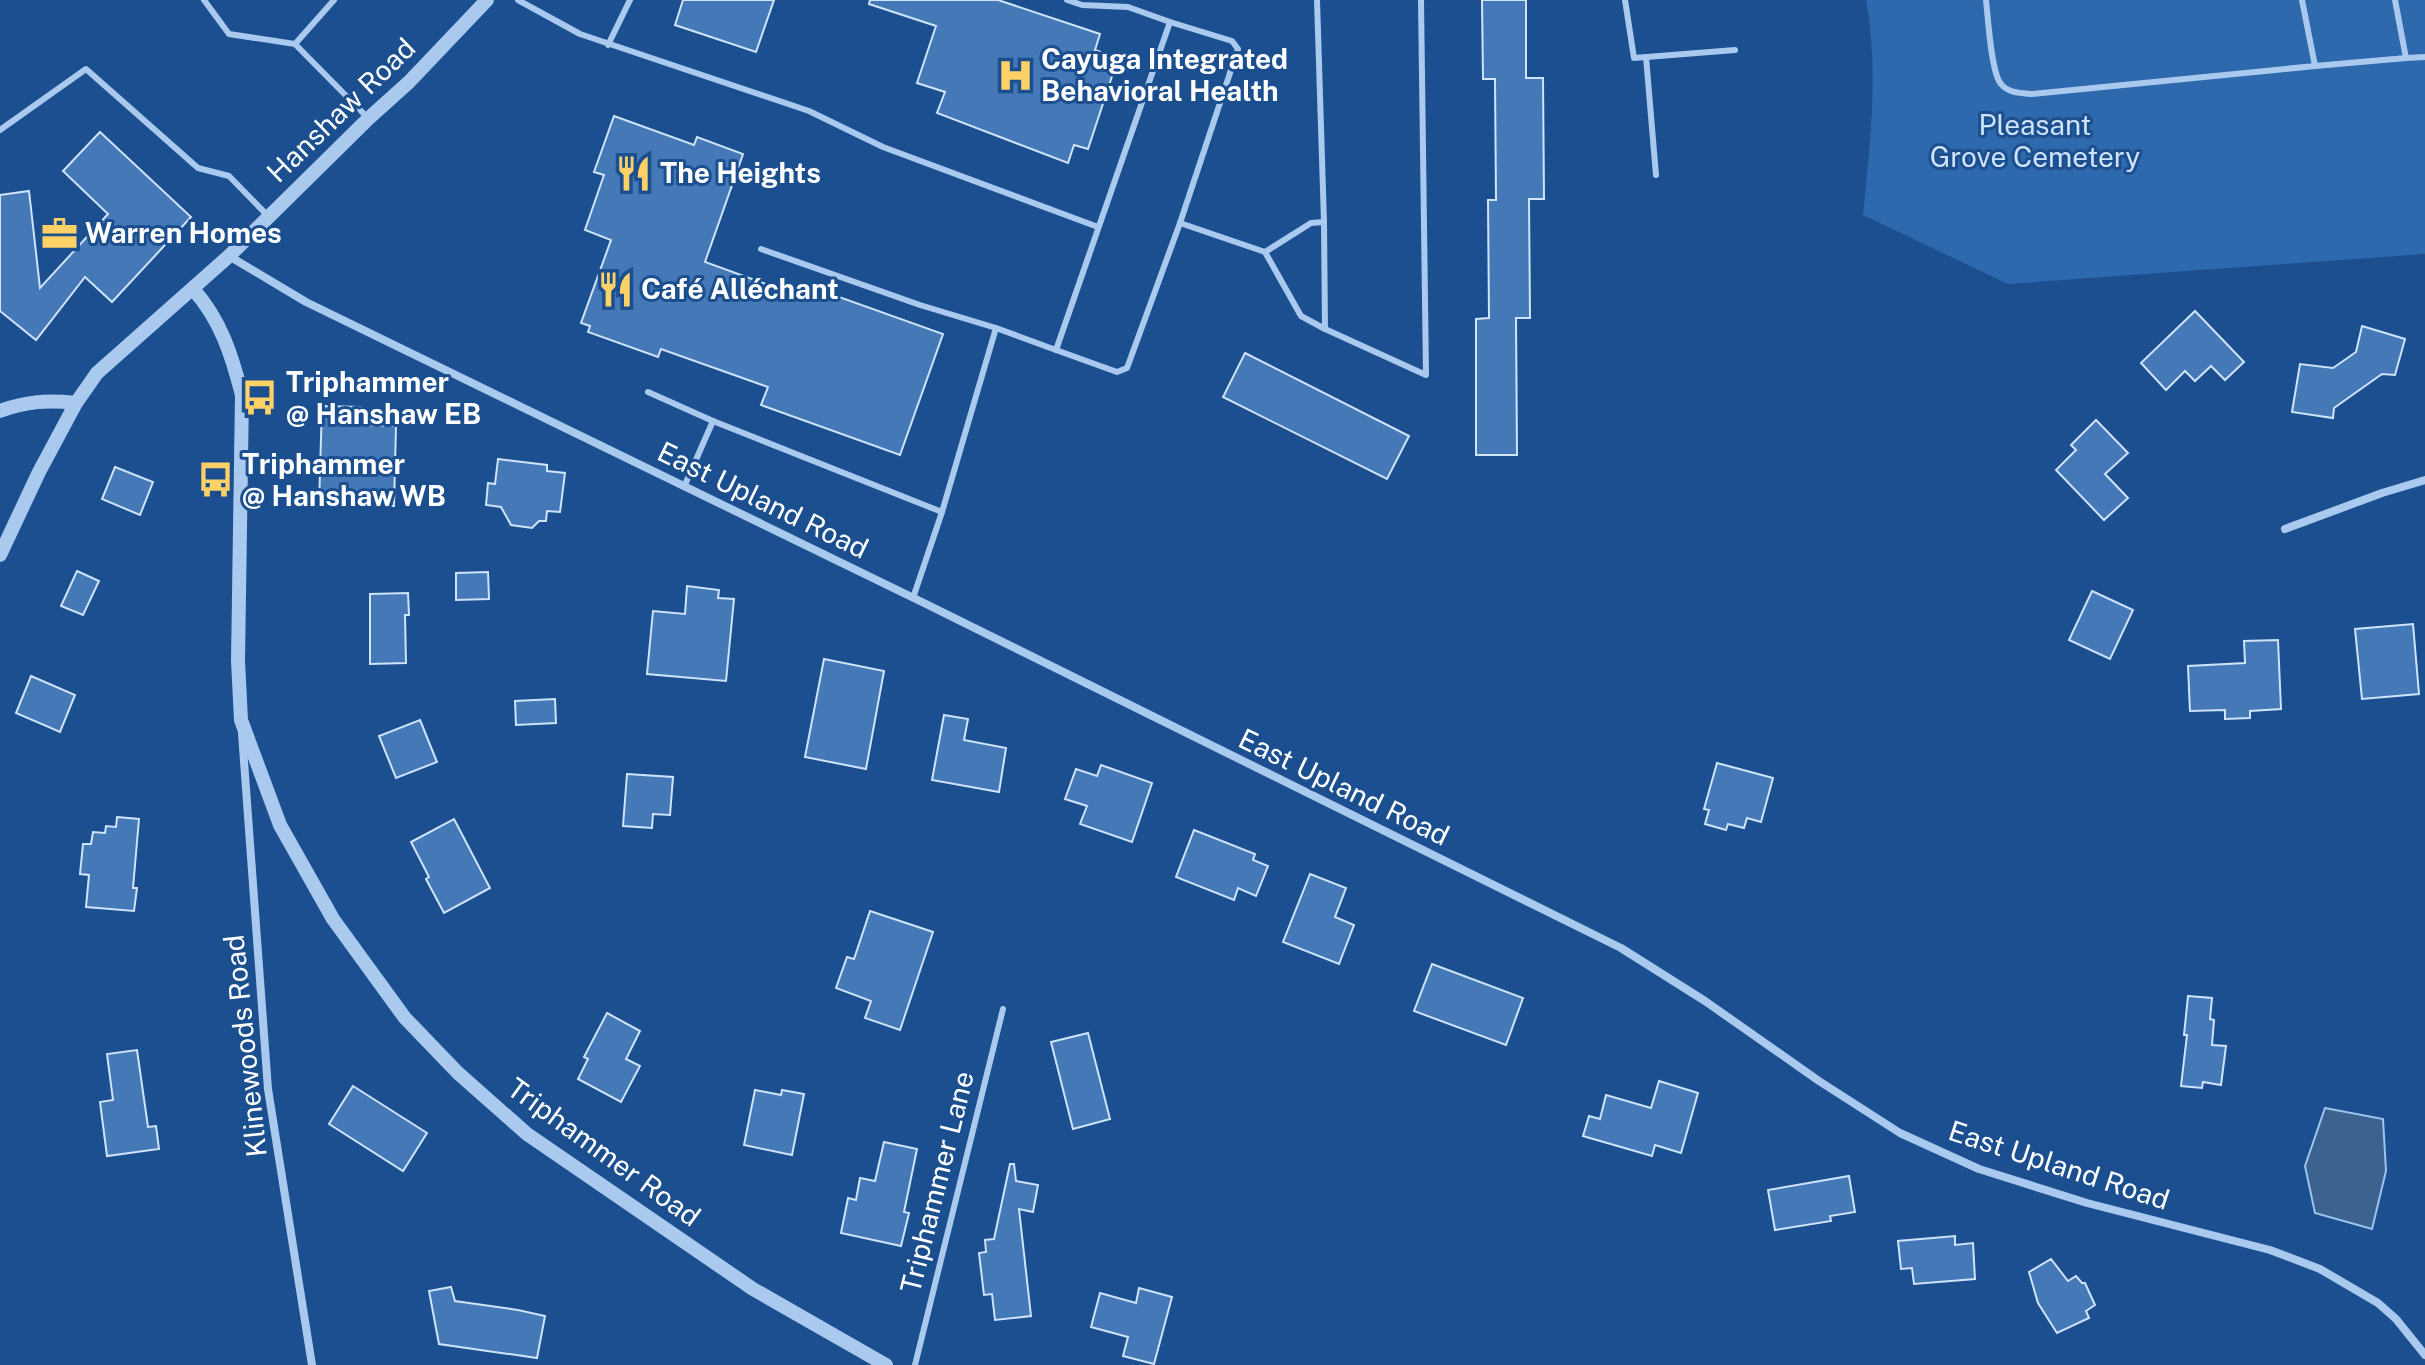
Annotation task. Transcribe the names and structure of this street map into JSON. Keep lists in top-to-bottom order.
{
  "streets": {
    "street": [
      "Hanshaw Road",
      "East Upland Road",
      "Klinewoods Road",
      "Triphammer Road"
    ],
    "lane": ["Triphammer Lane"]
  },
  "crossings": [
    ["Hanshaw Road", "East Upland Road"],
    ["Hanshaw Road", "Triphammer Road"],
    ["Klinewoods Road", "Triphammer Road"]
  ],
  "parks": ["Pleasant Grove Cemetery"],
  "places": {
    "hospital": ["Cayuga Integrated Behavioral Health"],
    "restaurant": ["The Heights", "Café Alléchant"],
    "office": ["Warren Homes"],
    "bus stop": ["Triphammer @ Hanshaw EB", "Triphammer @ Hanshaw WB"]
  }
}
